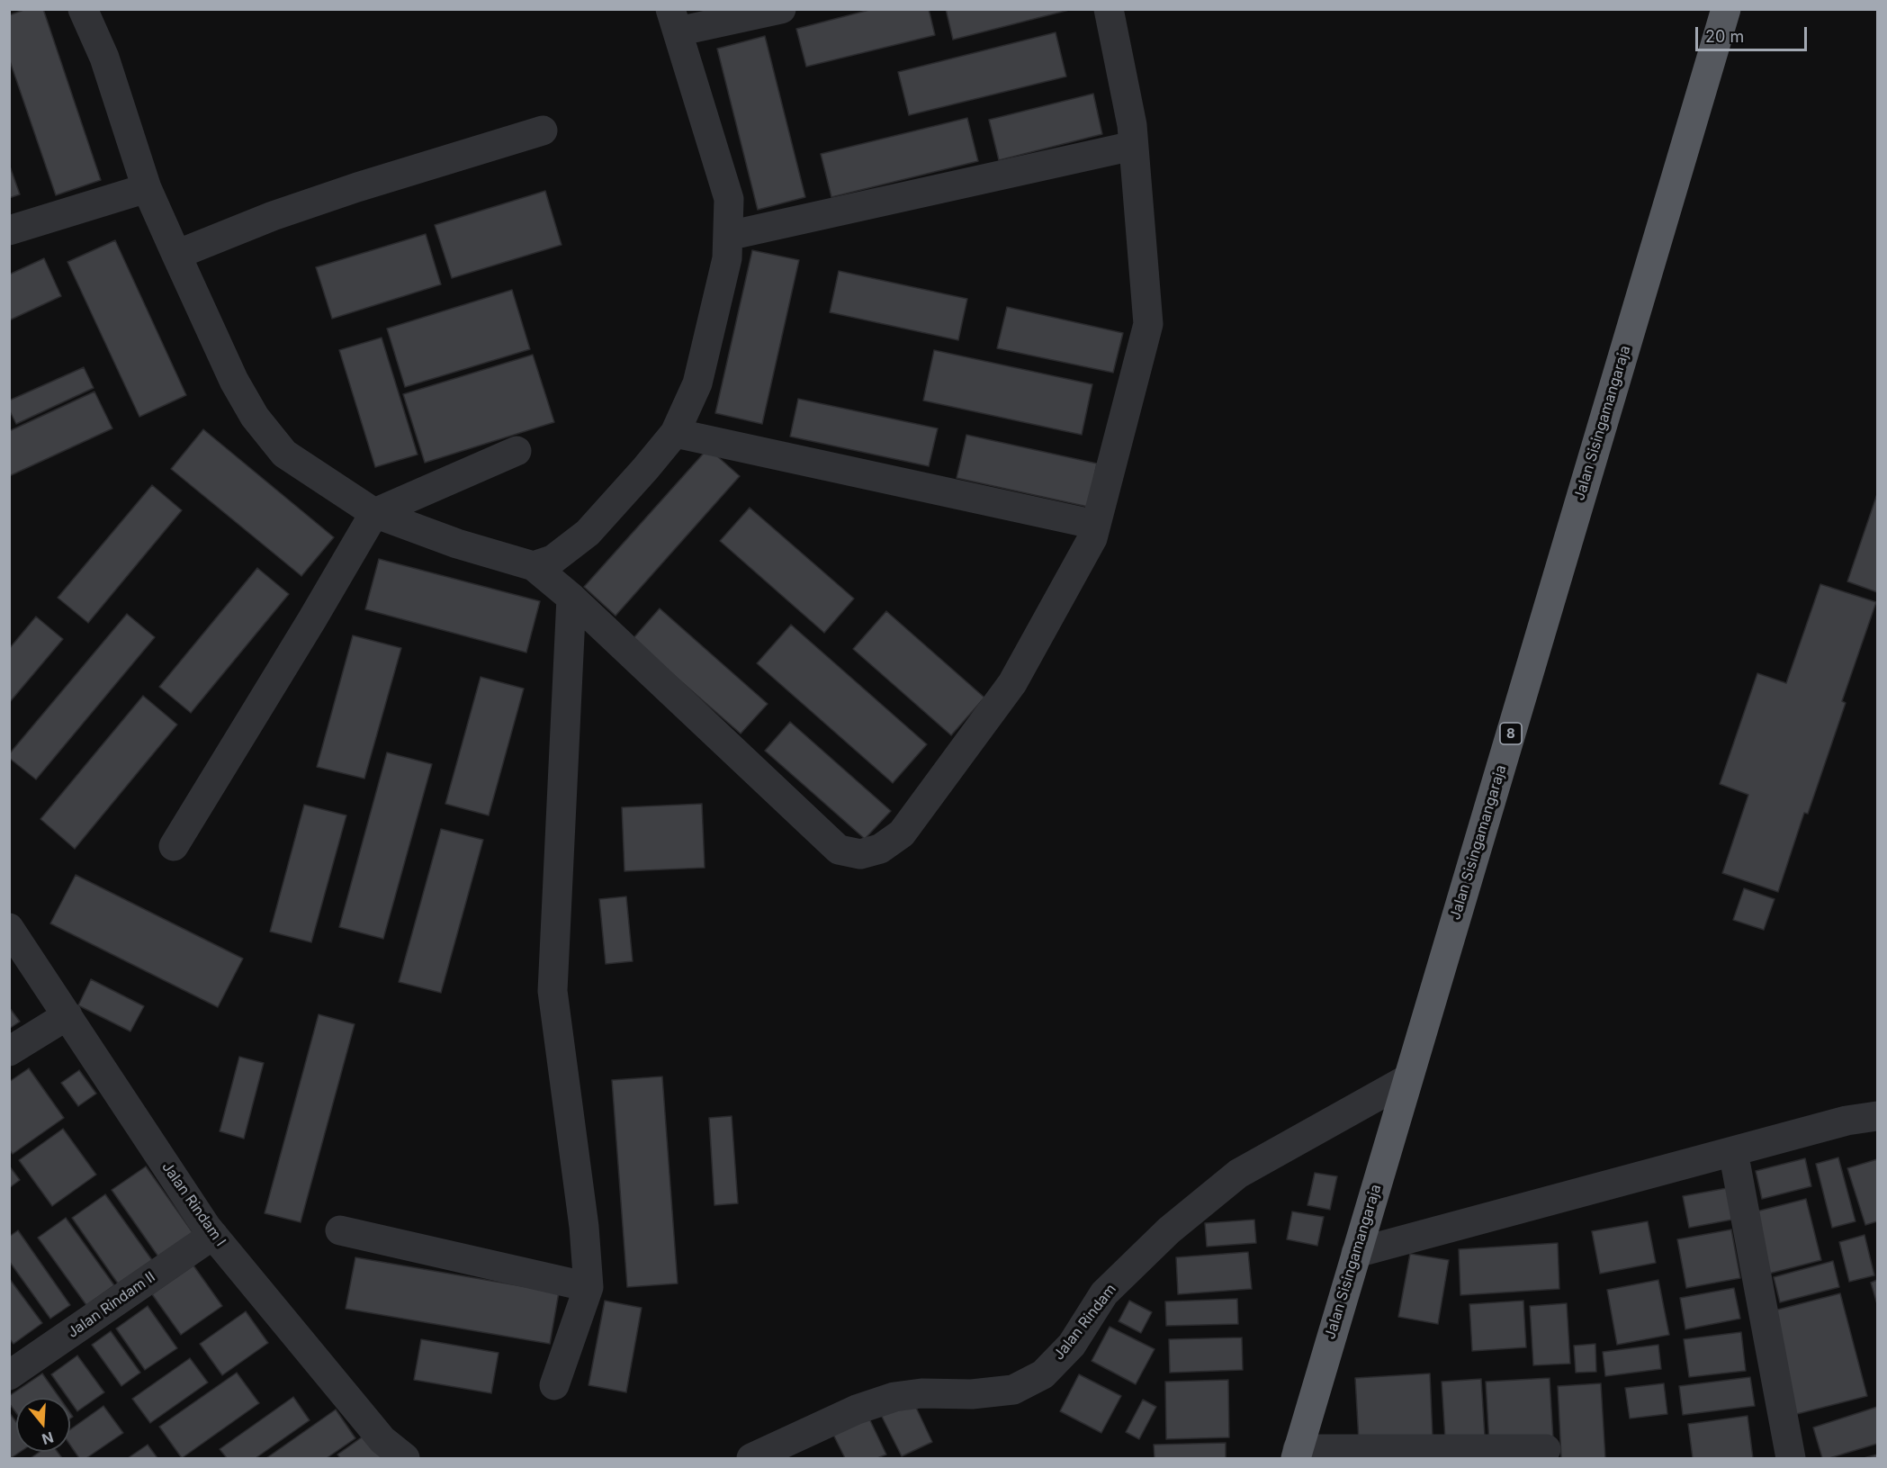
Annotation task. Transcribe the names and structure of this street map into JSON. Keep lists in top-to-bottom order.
{
  "streets": {
    "highway": ["Jalan Sisingamangaraja", "8"],
    "street": ["Jalan Rindam I", "Jalan Rindam II", "Jalan Rindam"]
  },
  "crossings": [
    ["Jalan Sisingamangaraja", "Jalan Rindam"],
    ["Jalan Rindam I", "Jalan Rindam II"]
  ],
  "scale_bar": "20 m",
  "north": "bottom"
}
